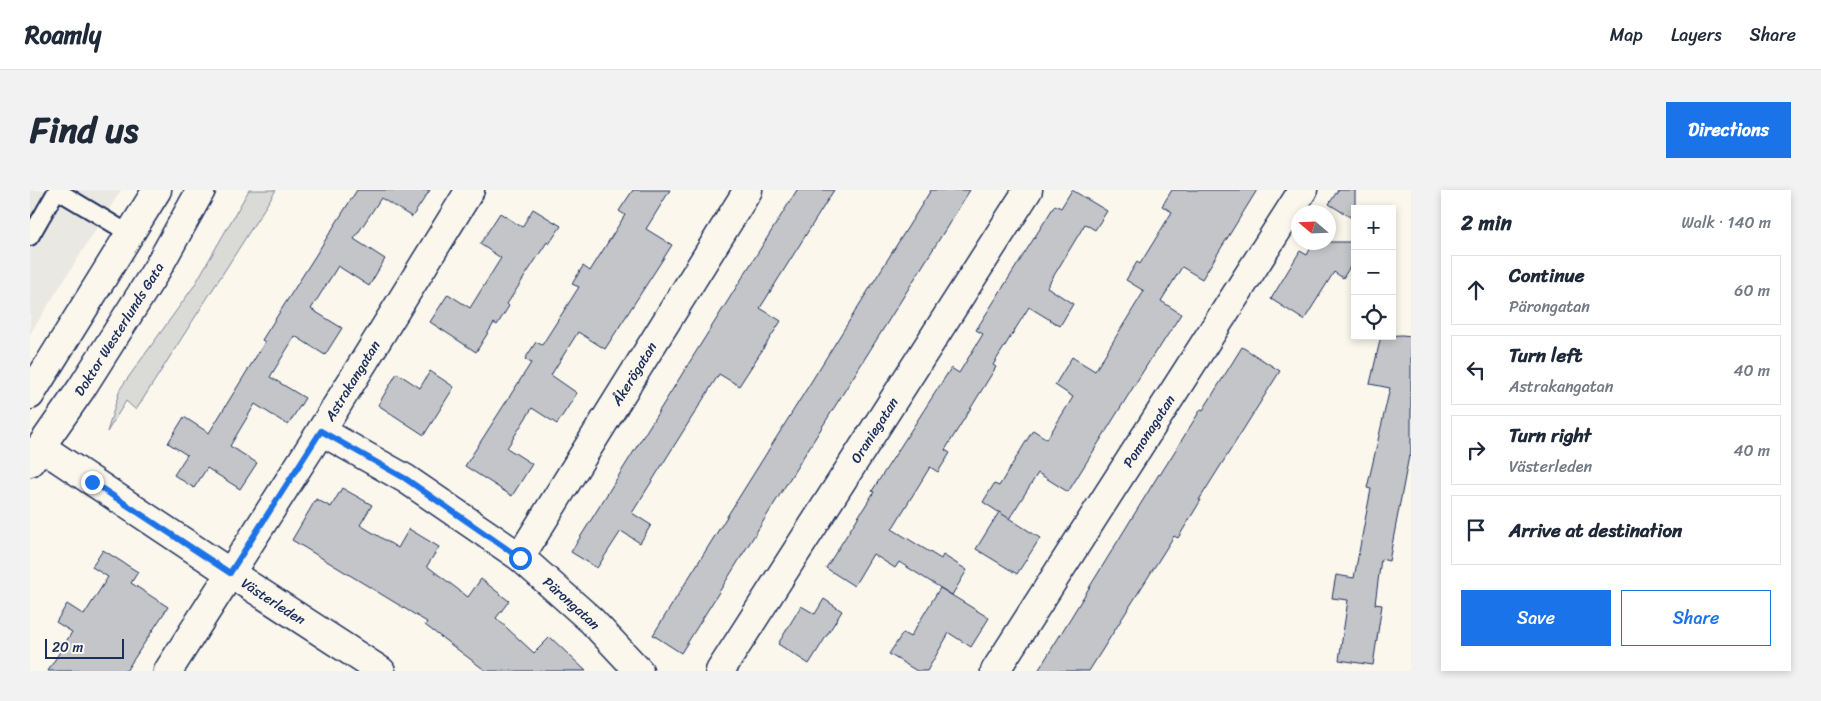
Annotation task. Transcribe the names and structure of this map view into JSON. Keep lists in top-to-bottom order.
{
  "streets": {
    "street": [
      "Doktor Westerlunds Gata",
      "Åkerögatan",
      "Astrakangatan",
      "Oraniegatan",
      "Pomonagatan",
      "Västerleden",
      "Pärongatan"
    ]
  },
  "crossings": [
    ["Doktor Westerlunds Gata", "Västerleden"],
    ["Åkerögatan", "Pärongatan"],
    ["Astrakangatan", "Västerleden"],
    ["Astrakangatan", "Pärongatan"]
  ],
  "scale_bar": "20 m",
  "north": "left",
  "page": {
    "header": "Roamly",
    "nav": ["Map", "Layers", "Share"],
    "title": "Find us",
    "buttons": [
      "Directions",
      ["Save", "Share"]
    ],
    "heading": ["2 min", "Walk · 140 m"],
    "map_buttons": ["+", "−"],
    "list": [
      ["Continue", "Pärongatan", "60 m"],
      ["Turn left", "Astrakangatan", "40 m"],
      ["Turn right", "Västerleden", "40 m"],
      "Arrive at destination"
    ],
    "scale": "20 m"
  }
}
